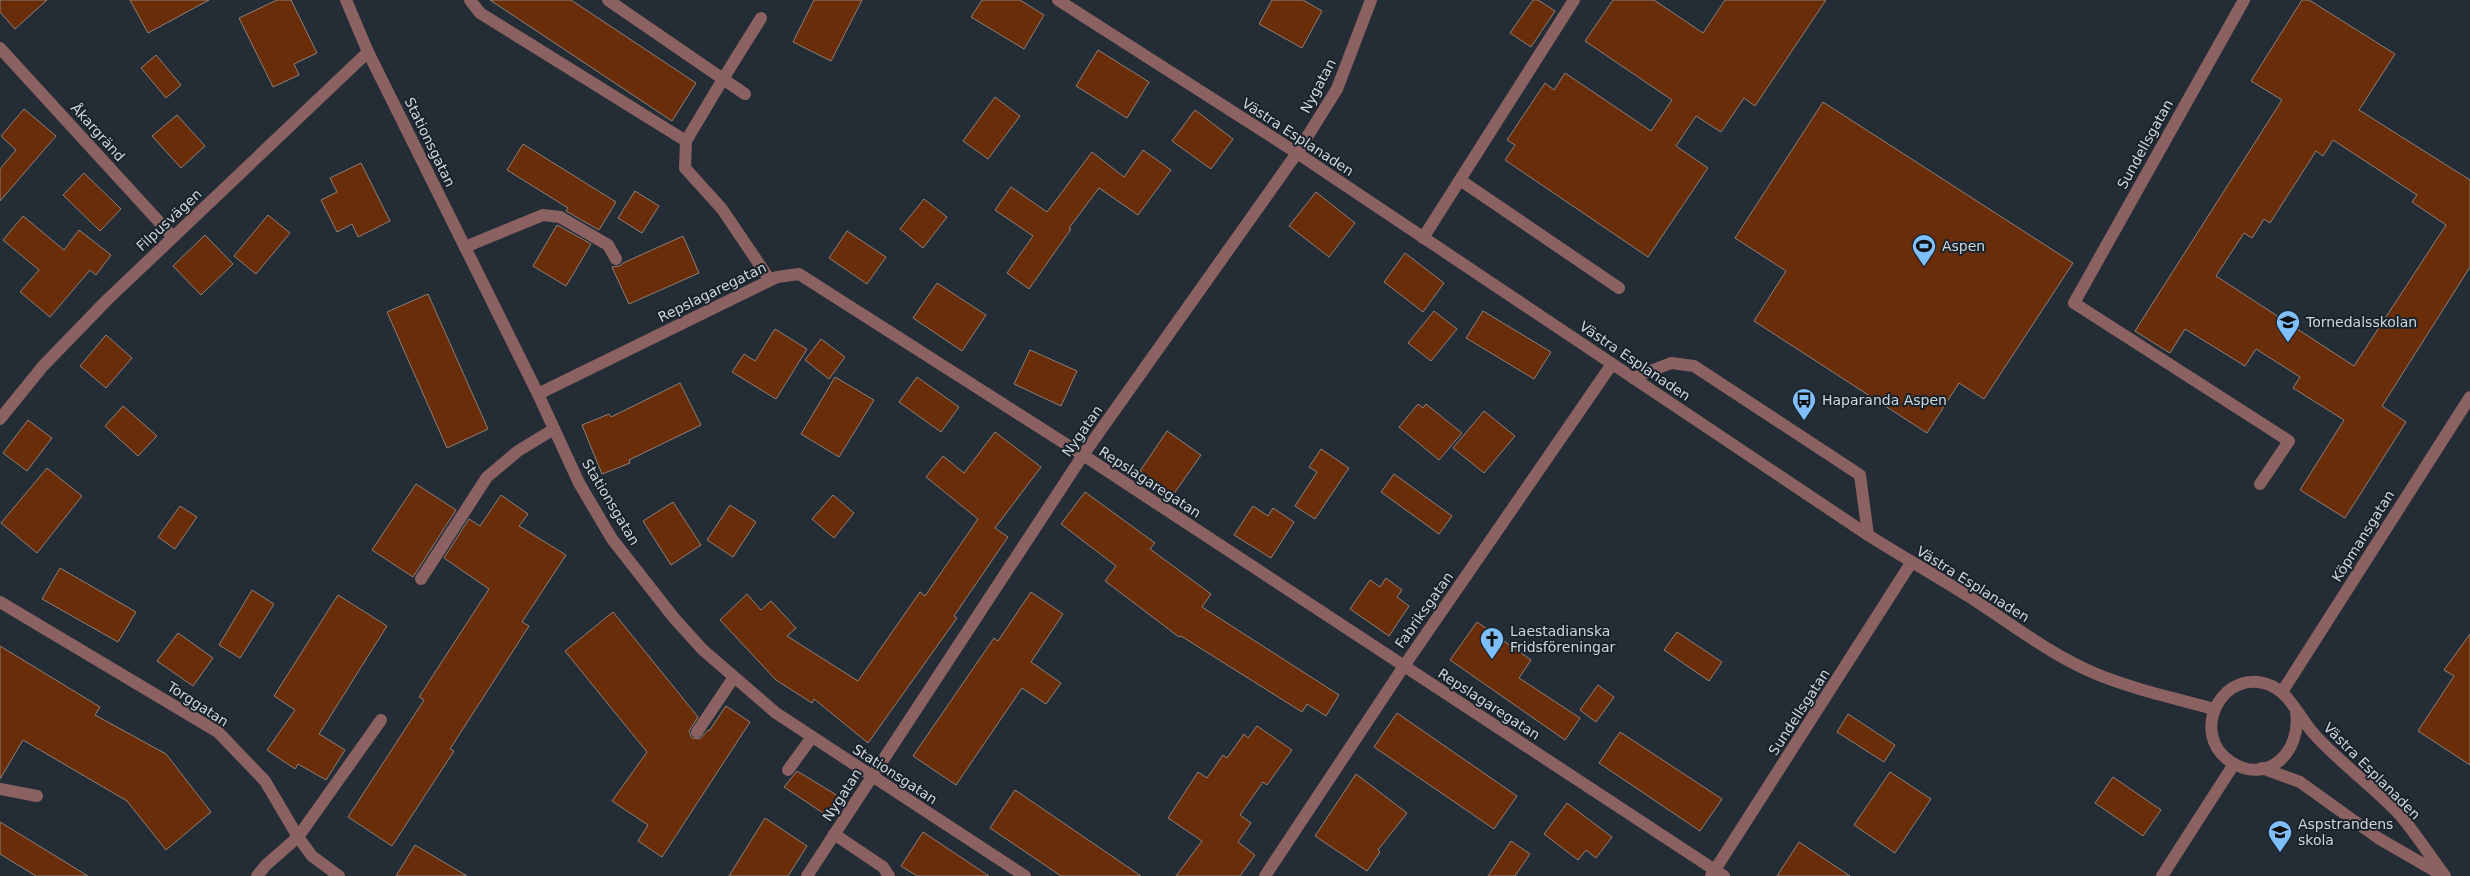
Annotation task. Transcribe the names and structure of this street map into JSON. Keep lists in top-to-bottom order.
{
  "streets": {
    "street": [
      "Nygatan",
      "Åkargränd",
      "Västra Esplanaden",
      "Stationsgatan",
      "Sundellsgatan",
      "Filpusvägen",
      "Repslagaregatan",
      "Köpmansgatan",
      "Fabriksgatan",
      "Torggatan"
    ]
  },
  "crossings": [
    ["Nygatan", "Västra Esplanaden"],
    ["Nygatan", "Stationsgatan"],
    ["Nygatan", "Repslagaregatan"],
    ["Åkargränd", "Filpusvägen"],
    ["Västra Esplanaden", "Sundellsgatan"],
    ["Västra Esplanaden", "Köpmansgatan"],
    ["Västra Esplanaden", "Fabriksgatan"],
    ["Stationsgatan", "Filpusvägen"],
    ["Stationsgatan", "Repslagaregatan"],
    ["Sundellsgatan", "Repslagaregatan"],
    ["Repslagaregatan", "Fabriksgatan"]
  ],
  "places": {
    "sports": ["Aspen"],
    "school or university": ["Tornedalsskolan", "Aspstrandens skola"],
    "bus stop": ["Haparanda Aspen"],
    "church": ["Laestadianska Fridsföreningar"]
  }
}
